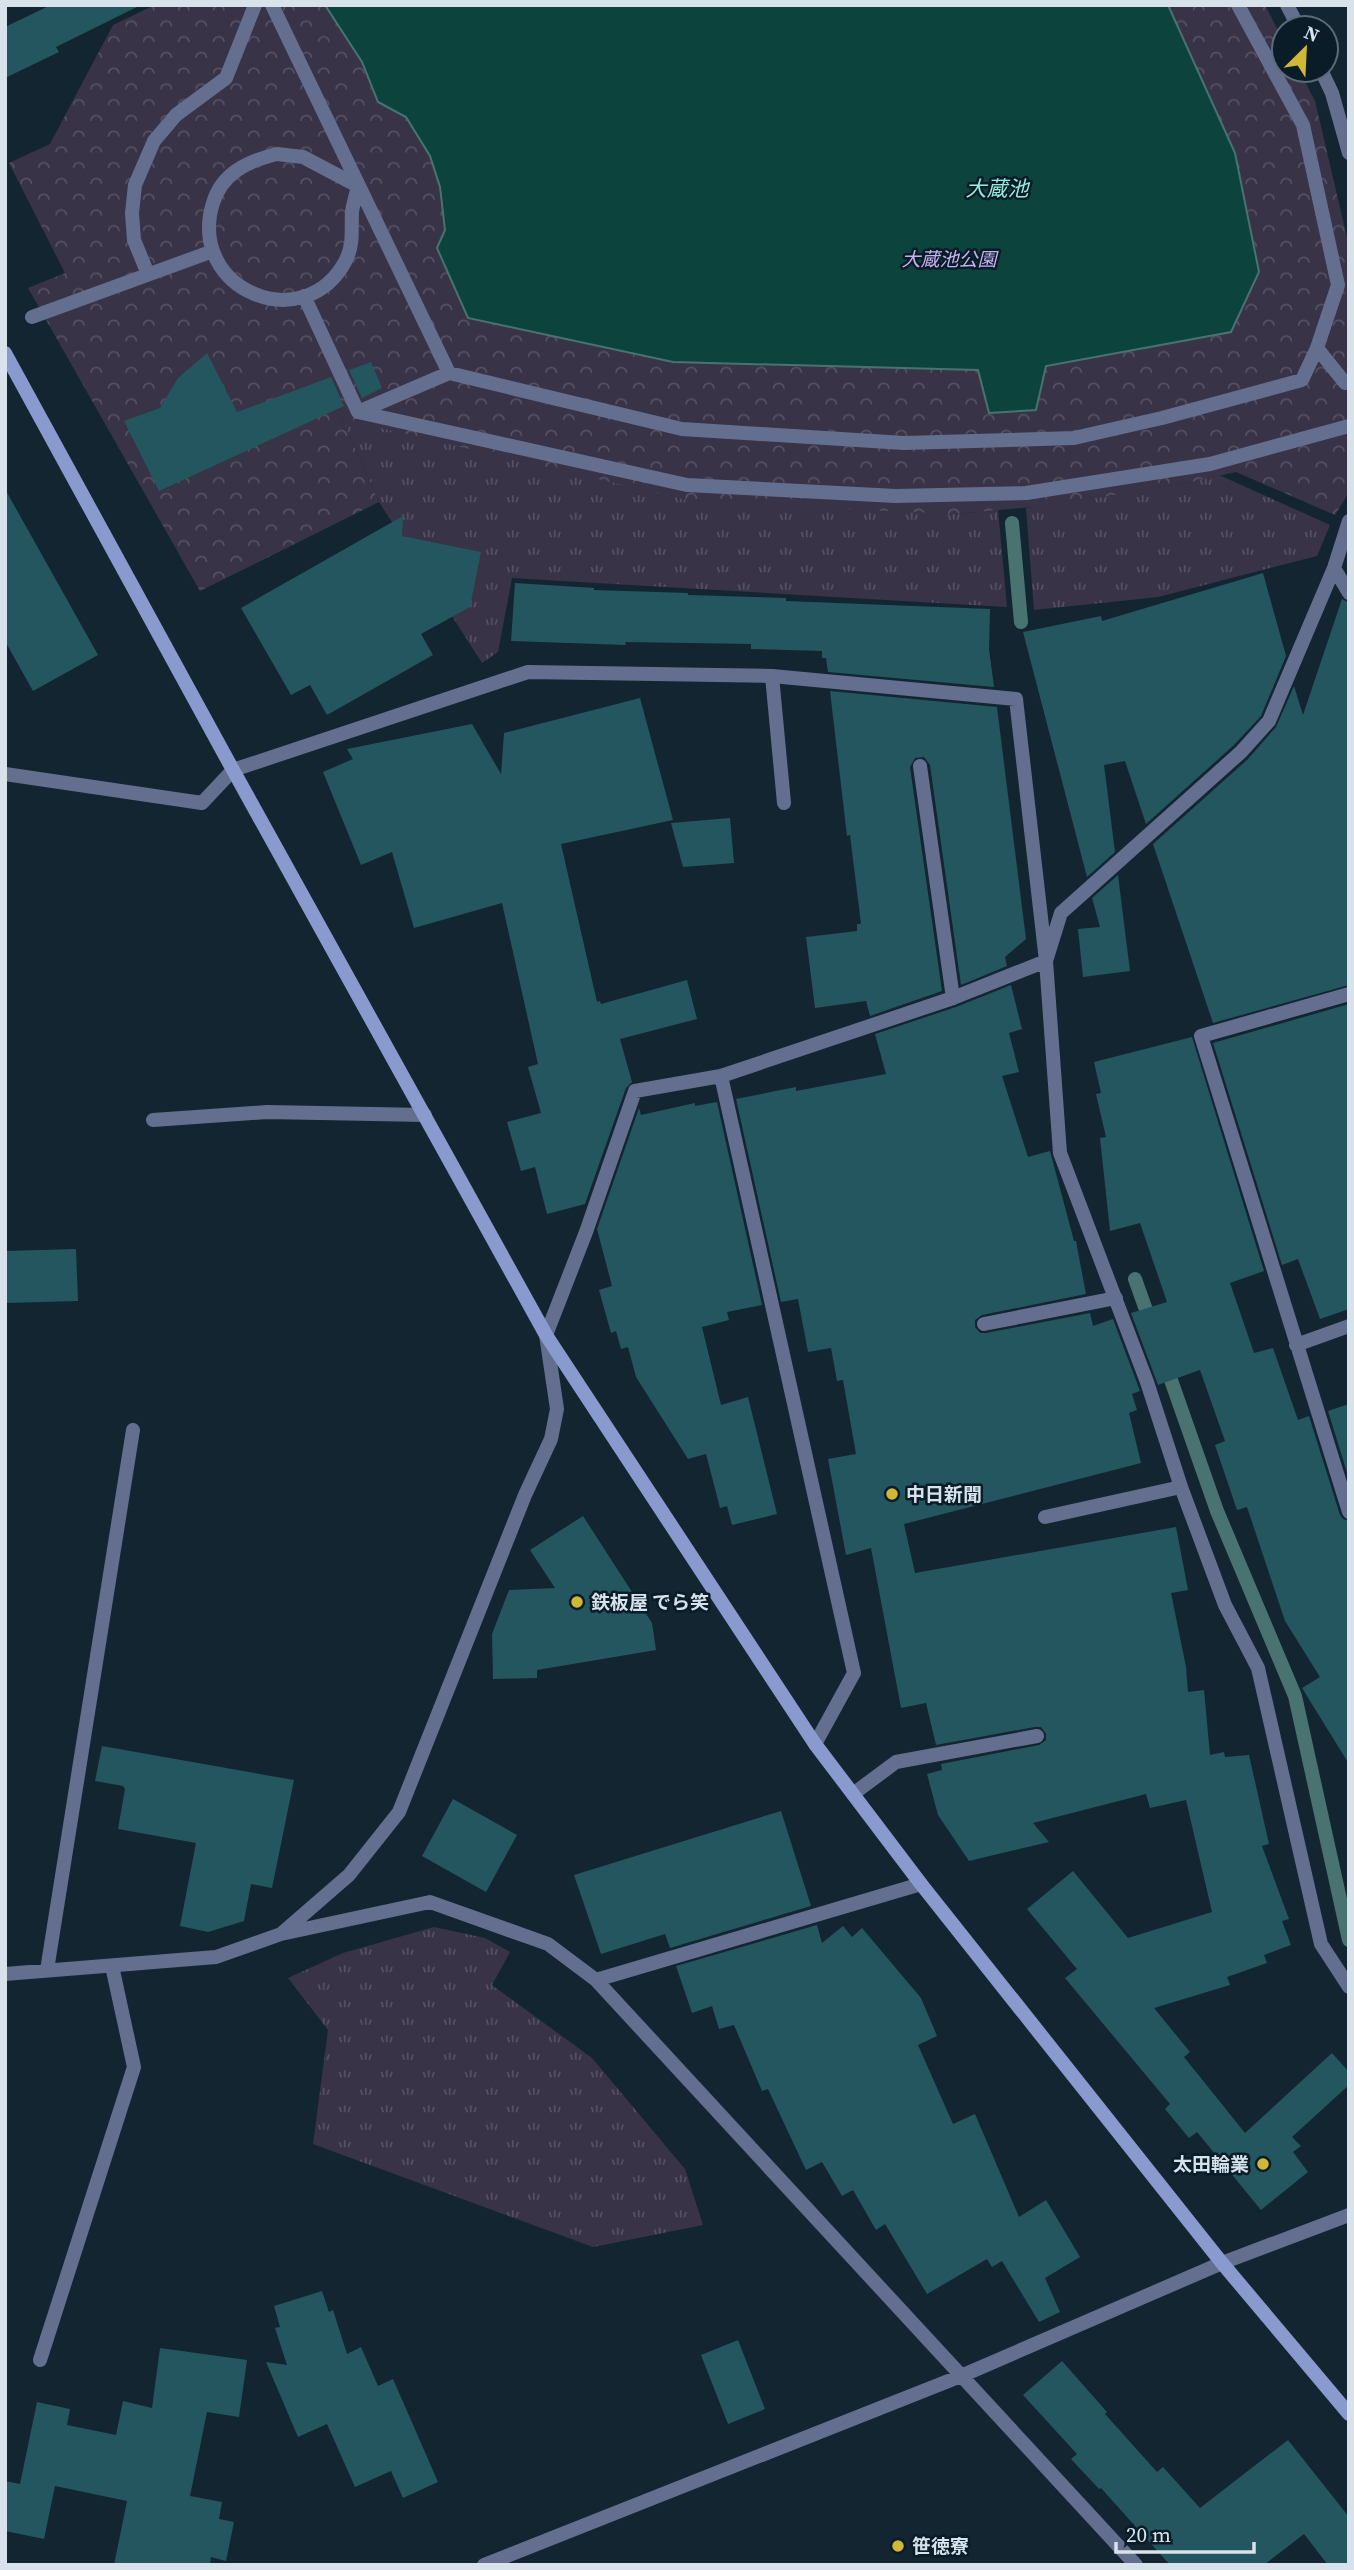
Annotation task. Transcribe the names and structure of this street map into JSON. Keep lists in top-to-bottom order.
{
  "water": ["大蔵池"],
  "parks": ["大蔵池公園"],
  "places": [
    "中日新聞",
    "鉄板屋 でら笑",
    "太田輪業",
    "笹徳寮"
  ],
  "scale_bar": "20 m",
  "north": "top right"
}
